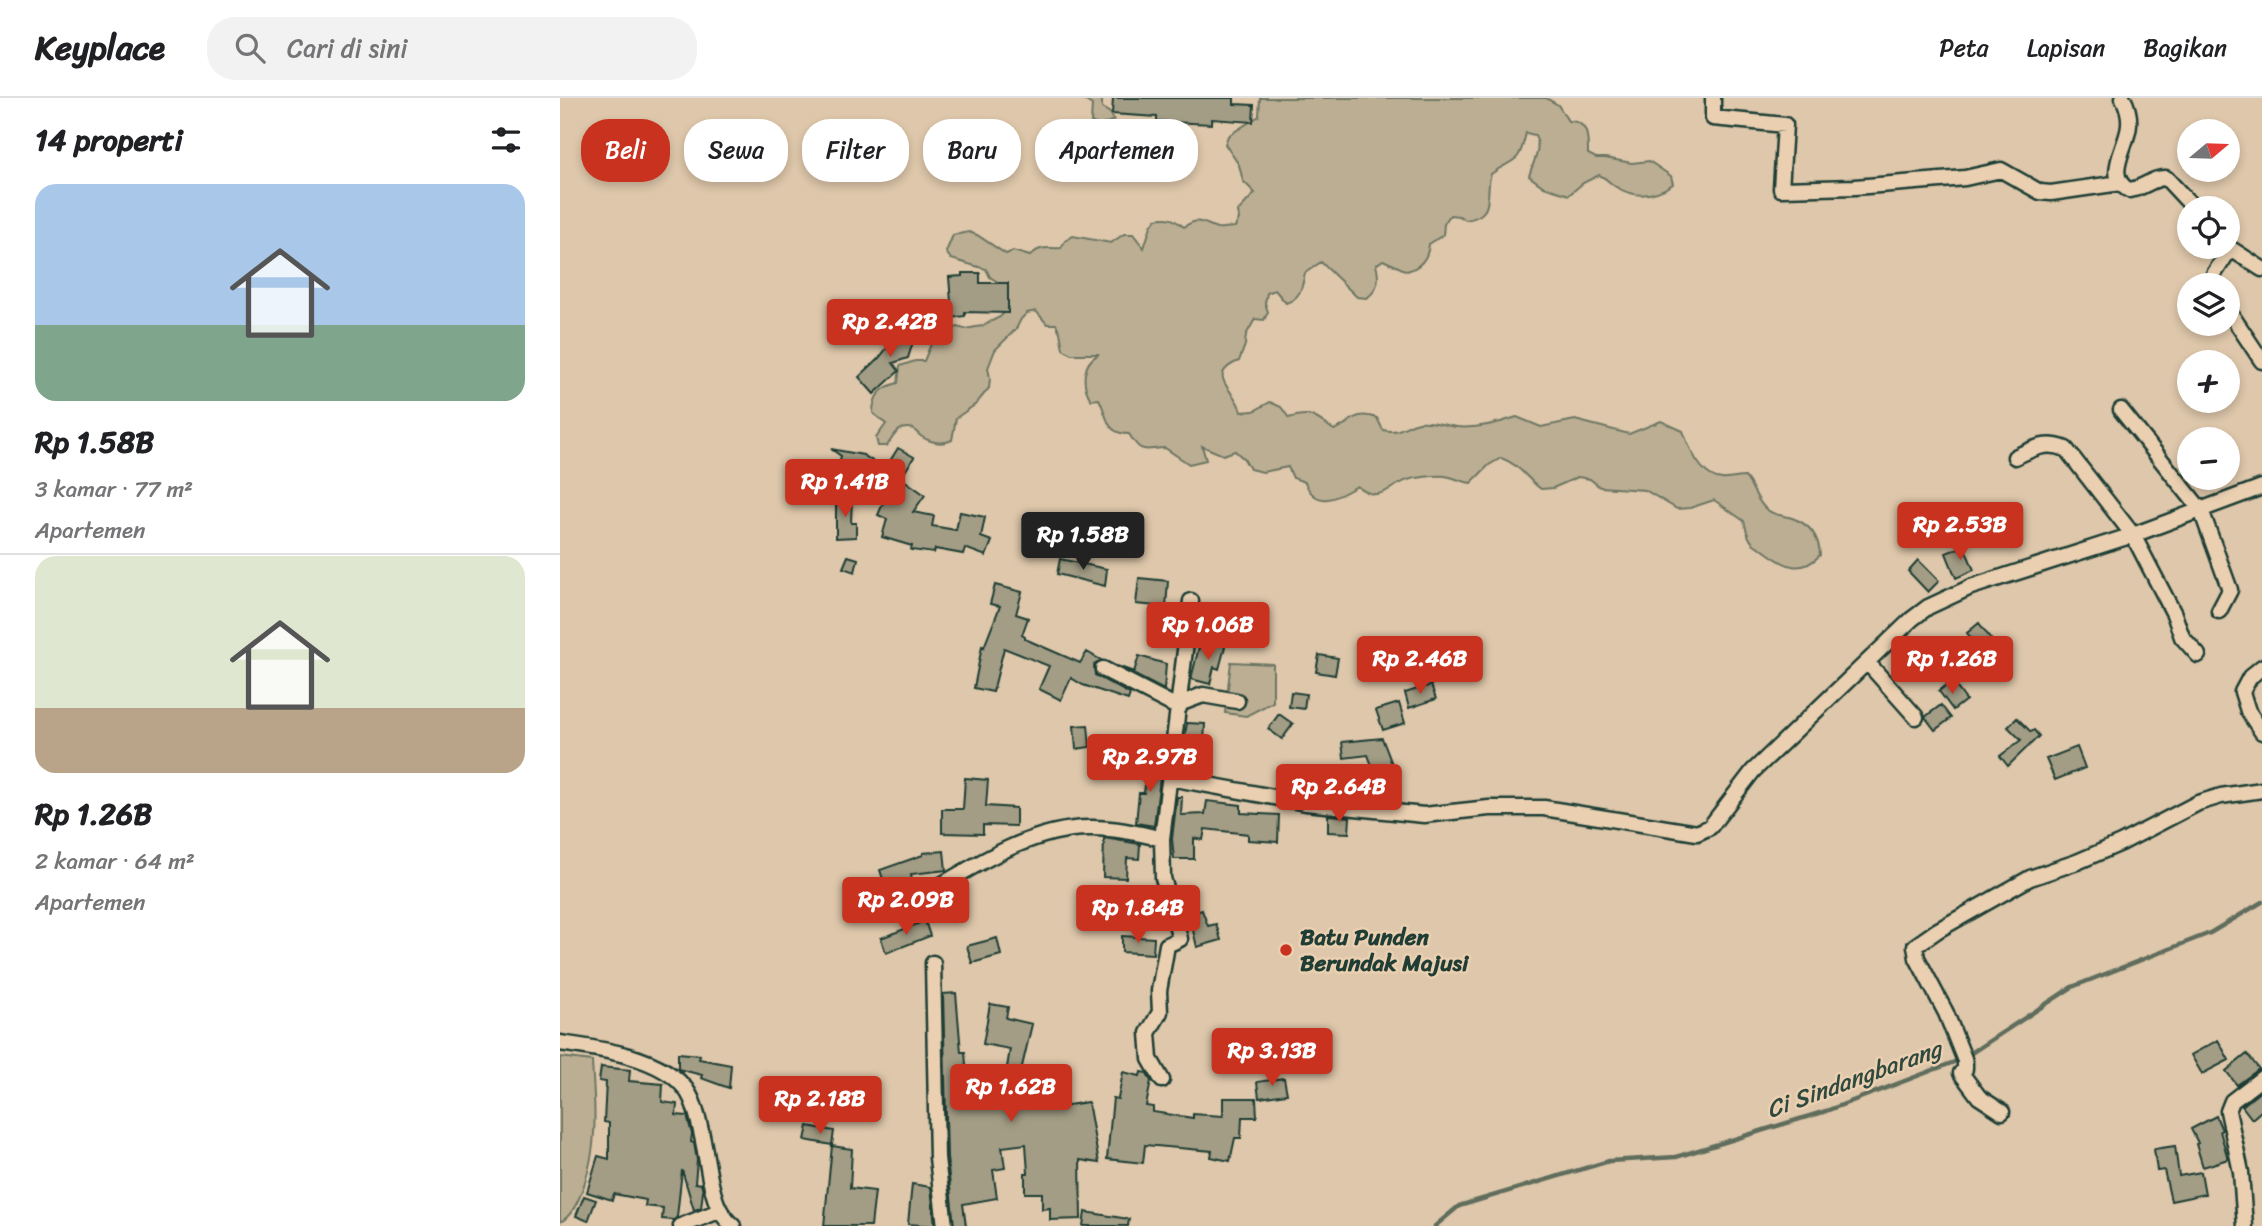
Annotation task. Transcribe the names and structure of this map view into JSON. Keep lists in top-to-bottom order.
{
  "water": ["Ci Sindangbarang"],
  "places": ["Batu Punden Berundak Majusi"],
  "north": "right",
  "page": {
    "header": "Keyplace",
    "search": "Cari di sini",
    "nav": ["Peta", "Lapisan", "Bagikan"],
    "heading": "14 properti",
    "map_buttons": ["+", "−"],
    "chip": [
      "Beli",
      "Sewa",
      "Filter",
      "Baru",
      "Apartemen"
    ],
    "list": [
      {
        "name": "Rp 1.58B",
        "note": "3 kamar · 77 m² · Apartemen"
      },
      {
        "name": "Rp 1.26B",
        "note": "2 kamar · 64 m² · Apartemen"
      }
    ],
    "price": [
      "Rp 2.42B",
      "Rp 1.41B",
      "Rp 2.53B",
      "Rp 1.58B",
      "Rp 1.06B",
      "Rp 2.46B",
      "Rp 1.26B",
      "Rp 2.97B",
      "Rp 2.64B",
      "Rp 2.09B",
      "Rp 1.84B",
      "Rp 3.13B",
      "Rp 1.62B",
      "Rp 2.18B"
    ]
  }
}
